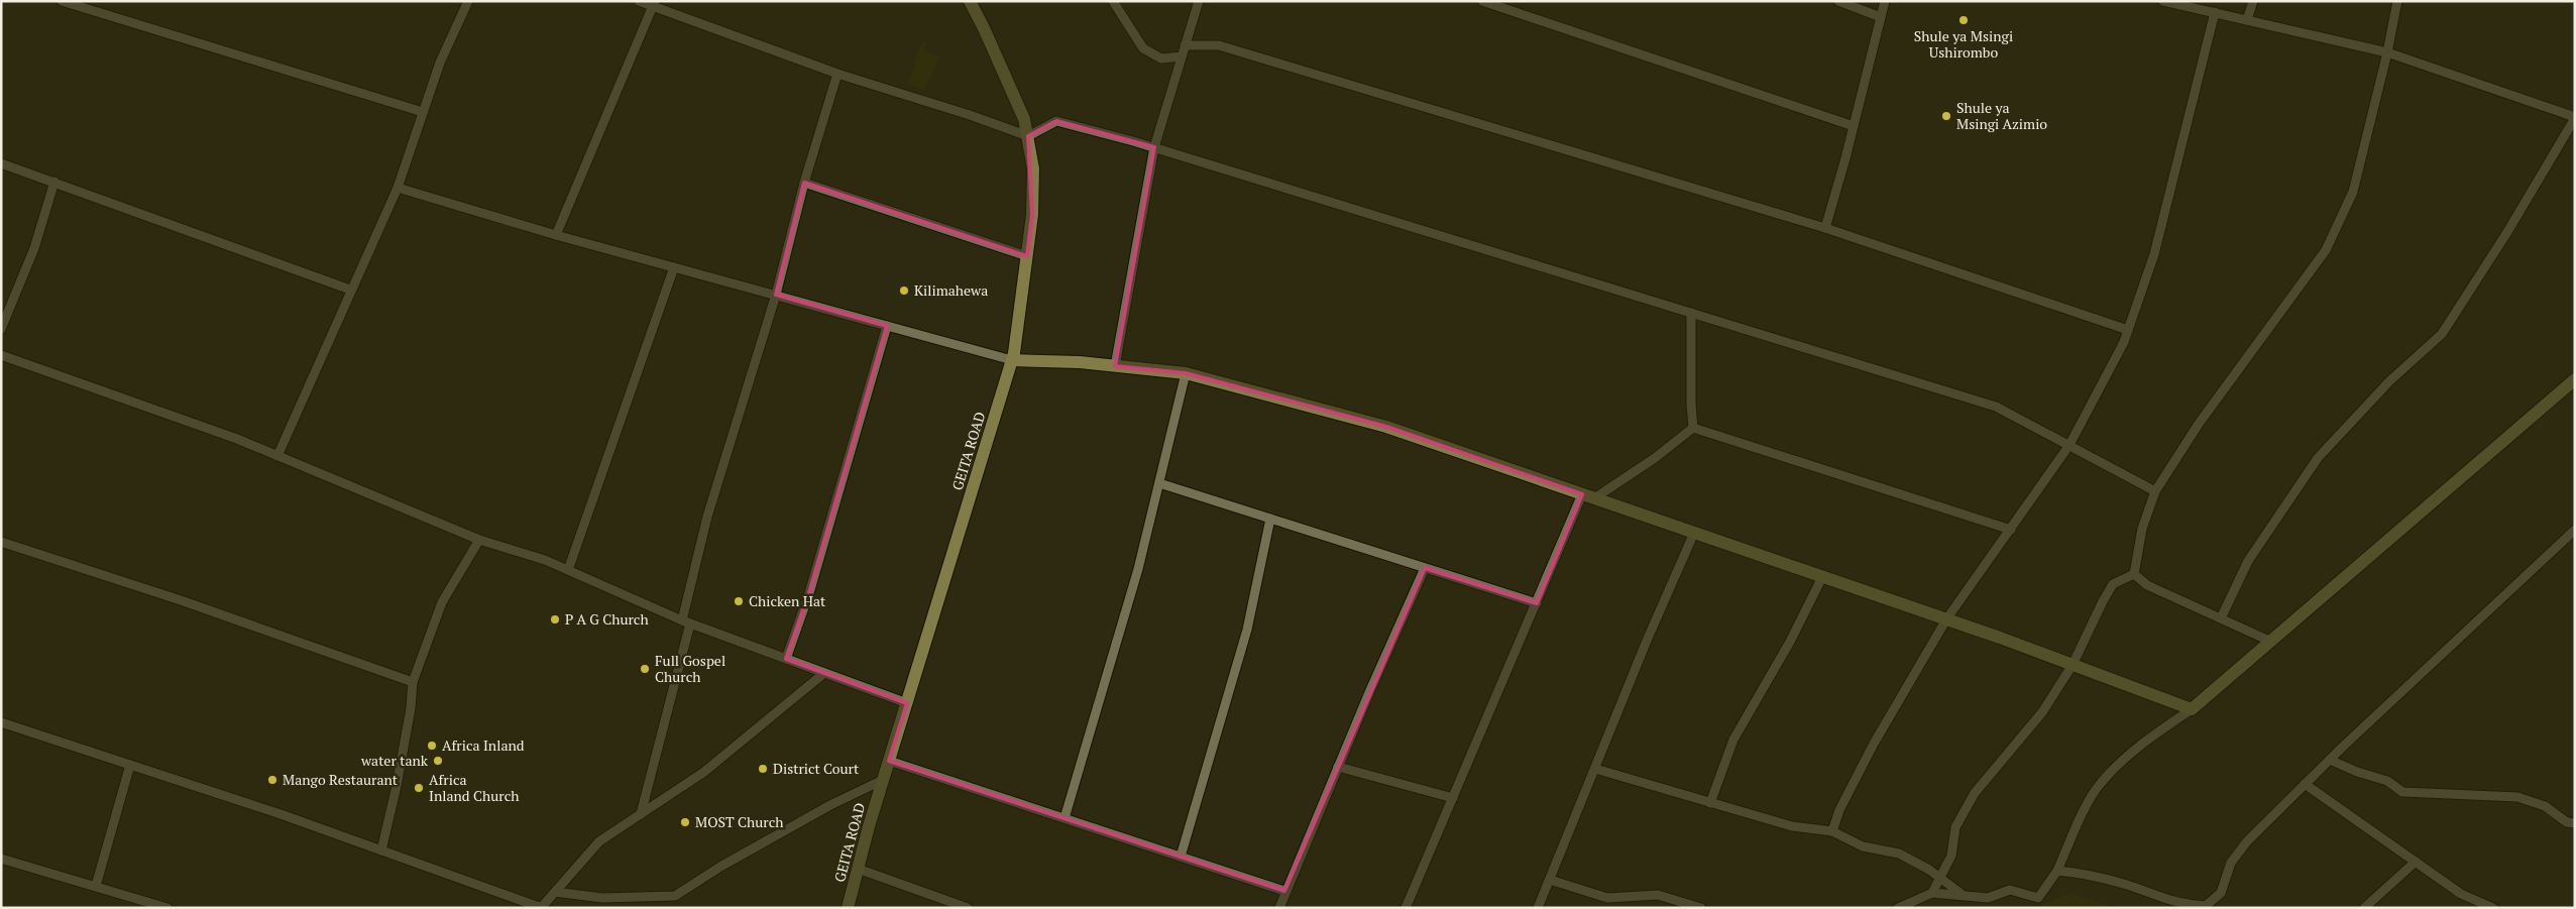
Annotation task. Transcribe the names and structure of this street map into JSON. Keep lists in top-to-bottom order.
{
  "streets": {
    "street": ["GEITA ROAD"]
  },
  "places": [
    "Shule ya Msingi Ushirombo",
    "Shule ya Msingi Azimio",
    "Kilimahewa",
    "Chicken Hat",
    "P A G Church",
    "Full Gospel Church",
    "Africa Inland",
    "water tank",
    "District Court",
    "Mango Restaurant",
    "Africa Inland Church",
    "MOST Church"
  ]
}
